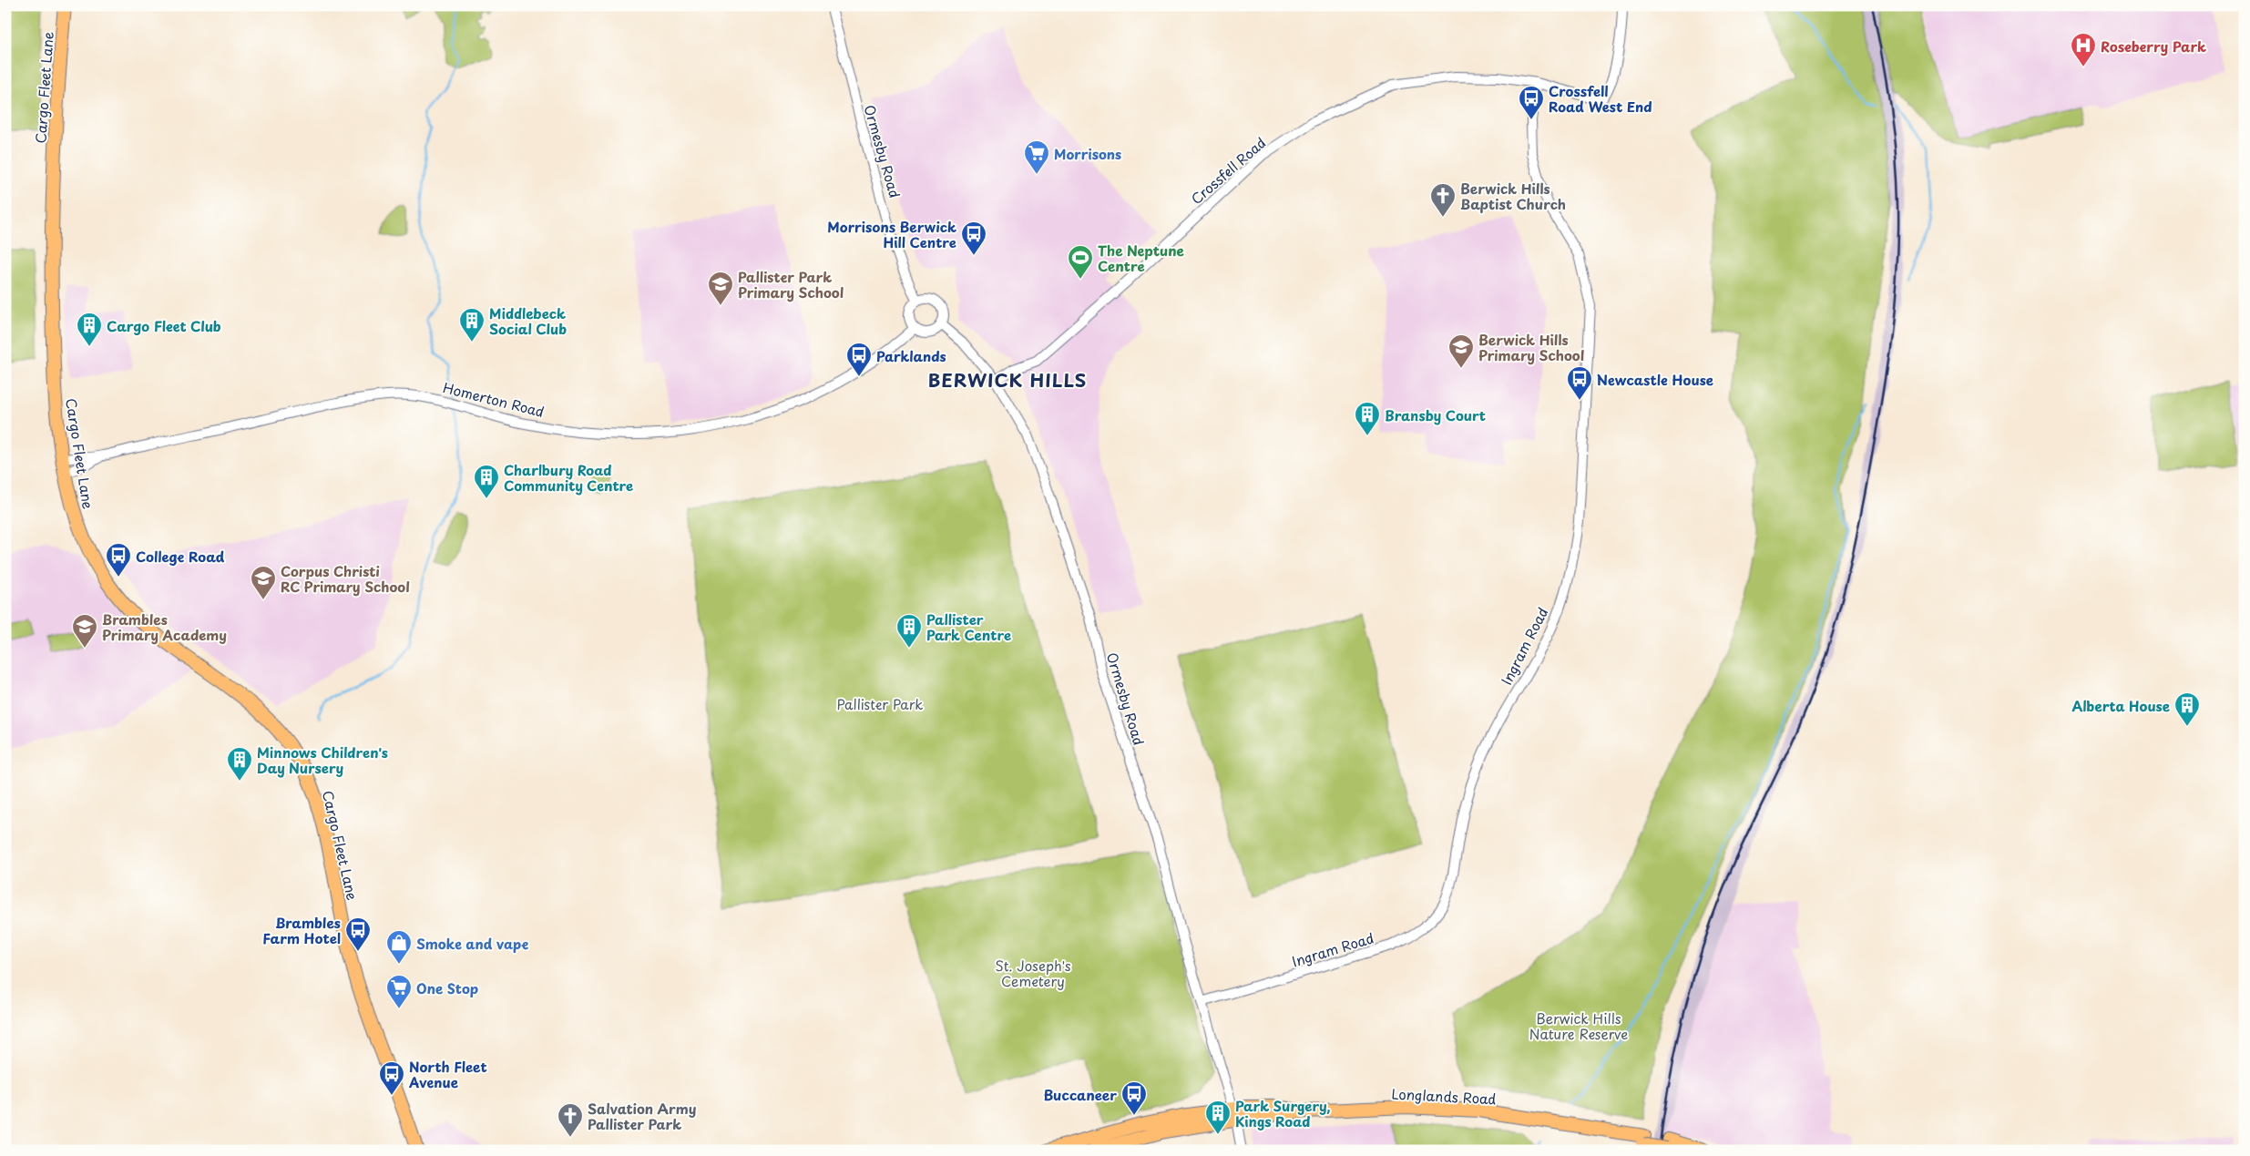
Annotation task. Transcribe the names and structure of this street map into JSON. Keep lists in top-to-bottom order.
{
  "streets": {
    "main road": ["Cargo Fleet Lane", "Longlands Road"],
    "street": [
      "Ormesby Road",
      "Crossfell Road",
      "Homerton Road",
      "Ingram Road"
    ]
  },
  "crossings": [
    ["Cargo Fleet Lane", "Homerton Road"],
    ["Ormesby Road", "Crossfell Road"],
    ["Ormesby Road", "Homerton Road"],
    ["Ormesby Road", "Ingram Road"],
    ["Ormesby Road", "Longlands Road"],
    ["Crossfell Road", "Ingram Road"]
  ],
  "districts": ["BERWICK HILLS"],
  "parks": ["Pallister Park", "St. Joseph's Cemetery", "Berwick Hills Nature Reserve"],
  "places": {
    "hospital": ["Roseberry Park"],
    "bus stop": [
      "Crossfell Road West End",
      "Morrisons Berwick Hill Centre",
      "Parklands",
      "Newcastle House",
      "College Road",
      "Brambles Farm Hotel",
      "North Fleet Avenue",
      "Buccaneer"
    ],
    "supermarket": ["Morrisons", "One Stop"],
    "church": ["Berwick Hills Baptist Church", "Salvation Army Pallister Park"],
    "sports": ["The Neptune Centre"],
    "school or university": [
      "Pallister Park Primary School",
      "Berwick Hills Primary School",
      "Corpus Christi RC Primary School",
      "Brambles Primary Academy"
    ],
    "building": [
      "Middlebeck Social Club",
      "Cargo Fleet Club",
      "Bransby Court",
      "Charlbury Road Community Centre",
      "Pallister Park Centre",
      "Alberta House",
      "Minnows Children's Day Nursery",
      "Park Surgery, Kings Road"
    ],
    "shop": ["Smoke and vape"]
  }
}
